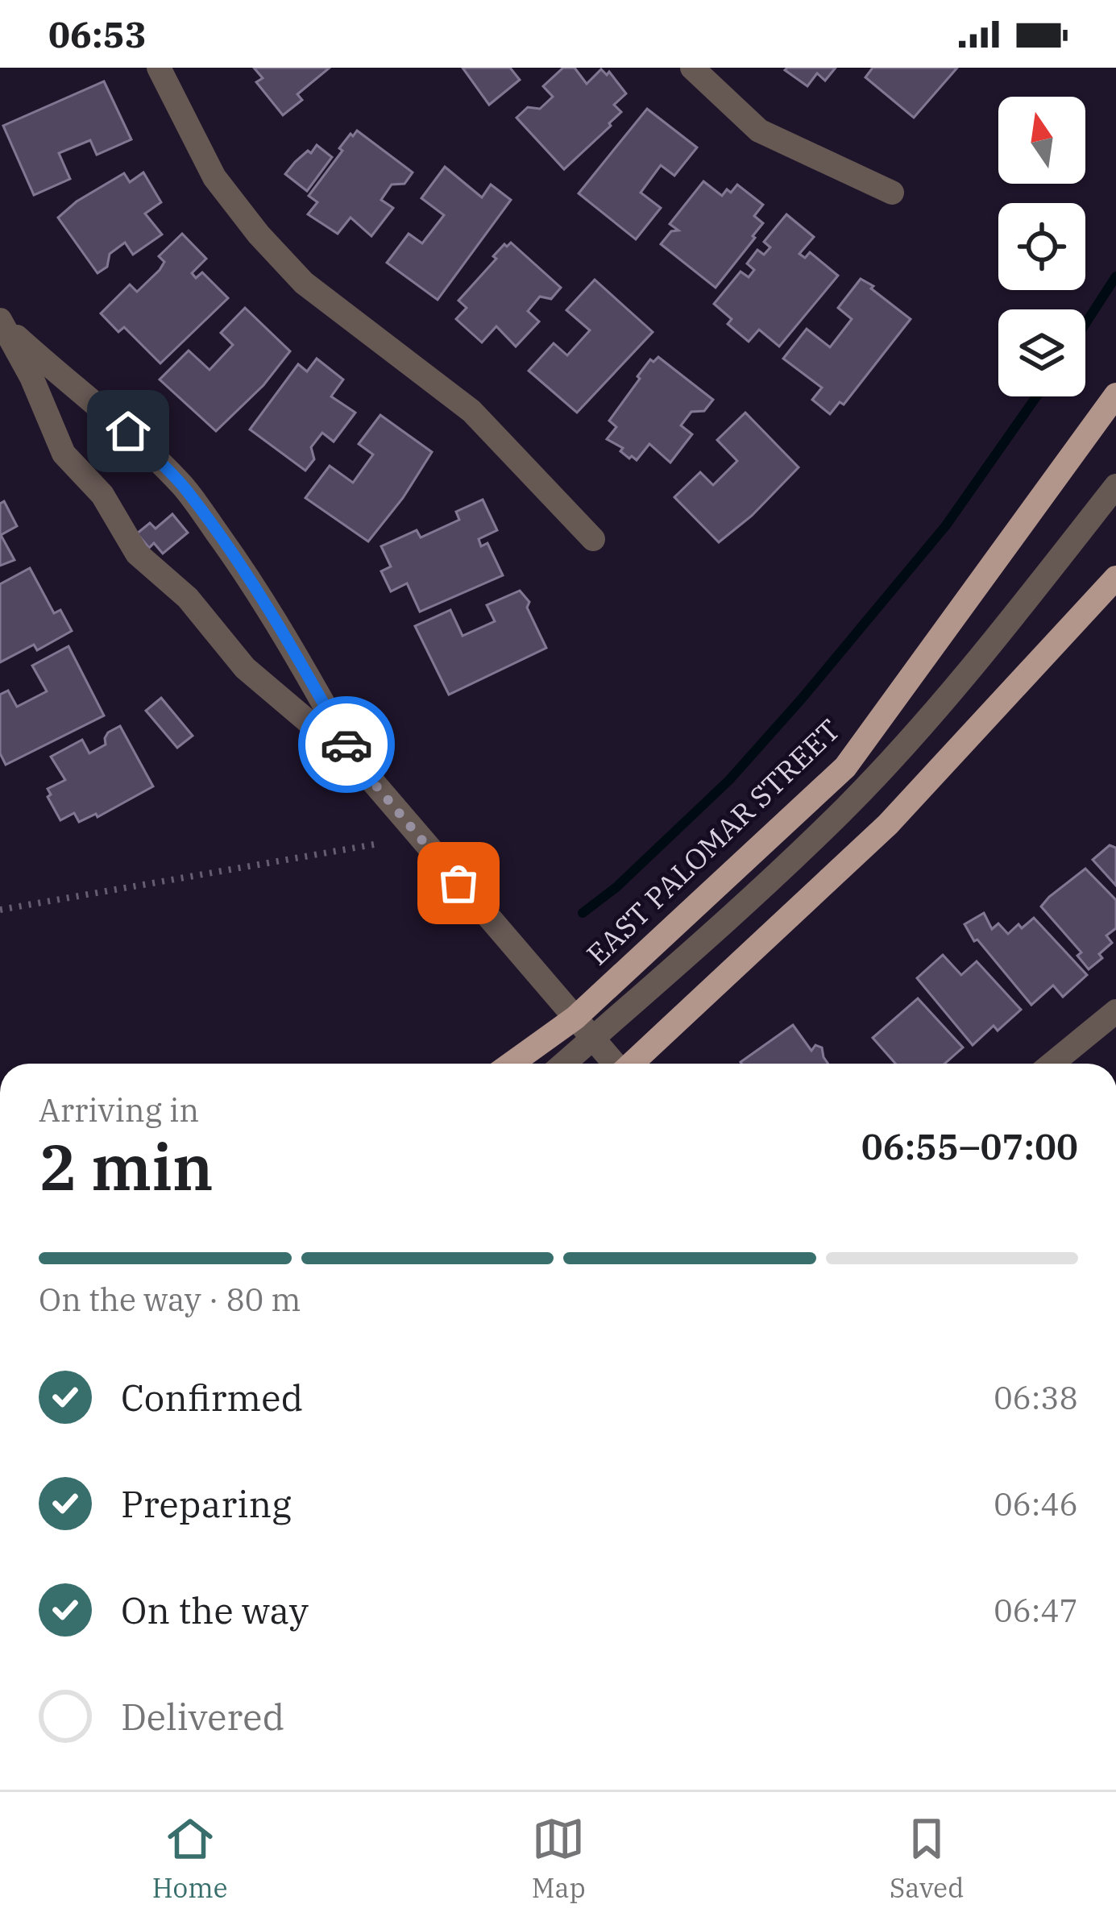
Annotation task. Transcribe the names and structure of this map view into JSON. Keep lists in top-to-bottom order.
{
  "streets": {
    "main road": ["EAST PALOMAR STREET"]
  },
  "north": "top",
  "page": {
    "status": "06:53",
    "heading": ["2 min", "Arriving in", "06:55–07:00"],
    "bar": "On the way · 80 m",
    "list": [
      ["Confirmed", "06:38"],
      ["Preparing", "06:46"],
      ["On the way", "06:47"],
      "Delivered"
    ],
    "tabs": ["Home", "Map", "Saved"]
  }
}
